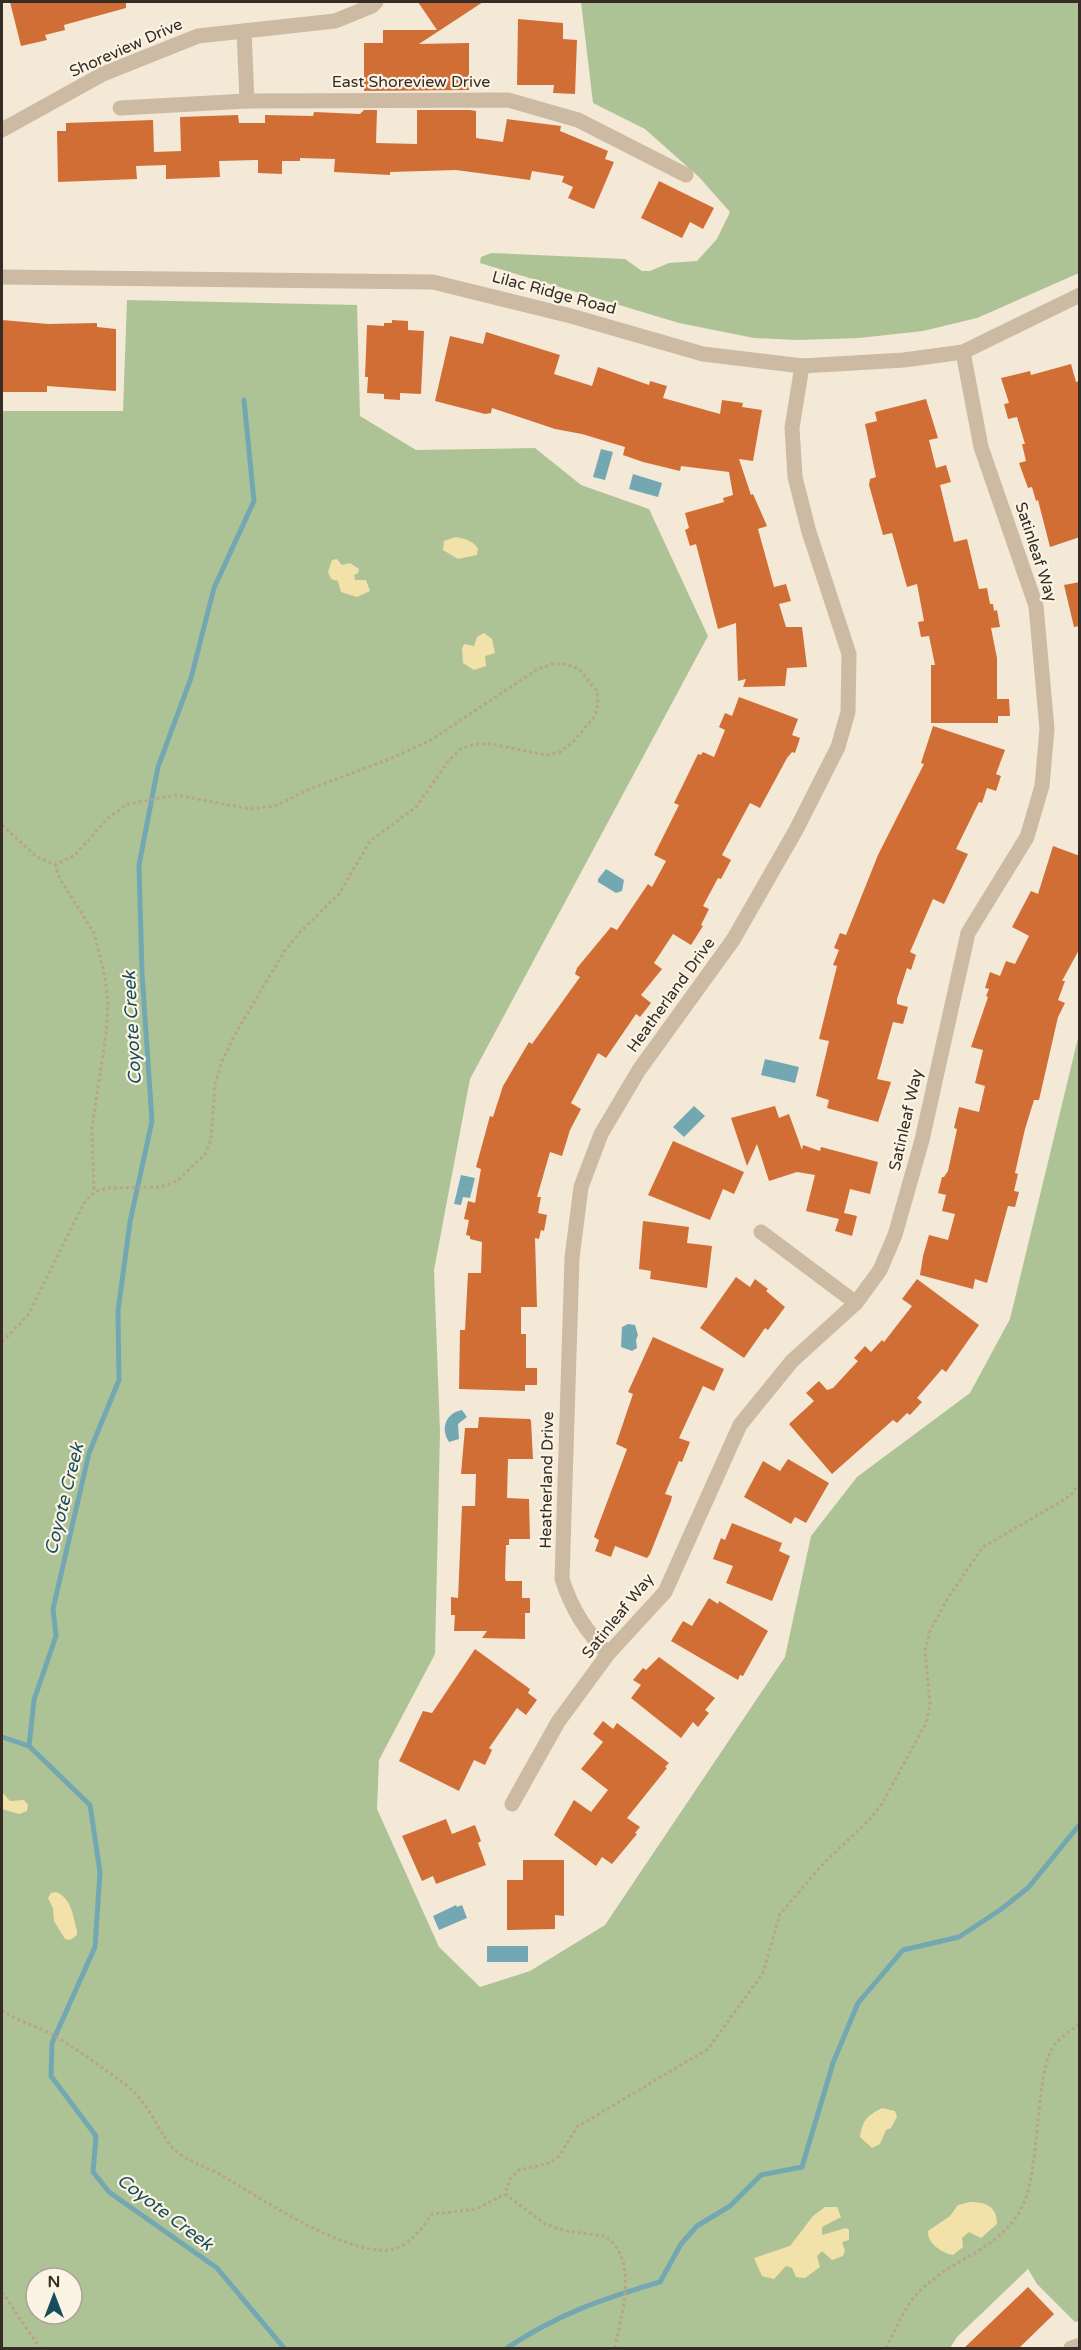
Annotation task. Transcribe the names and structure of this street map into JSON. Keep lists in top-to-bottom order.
{
  "streets": {
    "street": [
      "Shoreview Drive",
      "East Shoreview Drive",
      "Lilac Ridge Road",
      "Satinleaf Way",
      "Heatherland Drive"
    ]
  },
  "crossings": [
    ["Lilac Ridge Road", "Satinleaf Way"],
    ["Lilac Ridge Road", "Heatherland Drive"],
    ["Satinleaf Way", "Heatherland Drive"]
  ],
  "water": ["Coyote Creek"],
  "north": "top"
}
